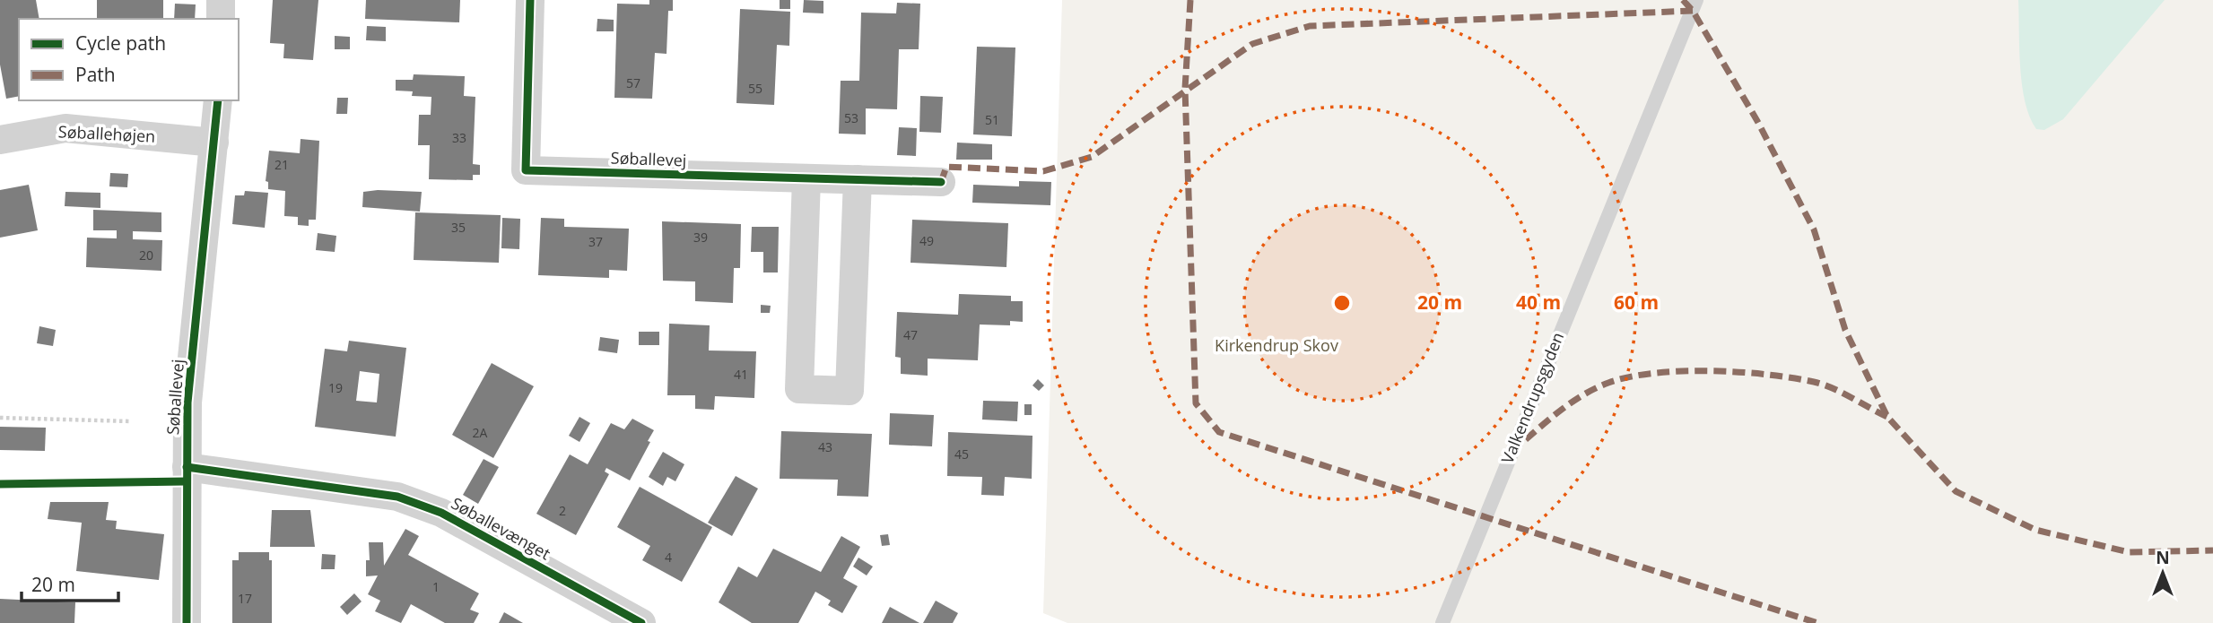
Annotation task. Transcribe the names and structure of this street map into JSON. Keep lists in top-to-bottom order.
{
  "streets": {
    "street": ["Søballehøjen", "Søballevej", "Søballevænget"],
    "lane": ["Valkendrupsgyden"]
  },
  "crossings": [
    ["Søballehøjen", "Søballevej"],
    ["Søballevej", "Søballevænget"]
  ],
  "parks": ["Kirkendrup Skov"],
  "house_numbers": [
    "57",
    "55",
    "53",
    "51",
    "33",
    "21",
    "35",
    "39",
    "49",
    "37",
    "20",
    "47",
    "41",
    "19",
    "2A",
    "43",
    "45",
    "2",
    "4",
    "1",
    "17"
  ],
  "legend": ["Cycle path", "Path"],
  "scale_bar": "20 m",
  "north": "top",
  "rings": ["20 m", "40 m", "60 m"]
}
